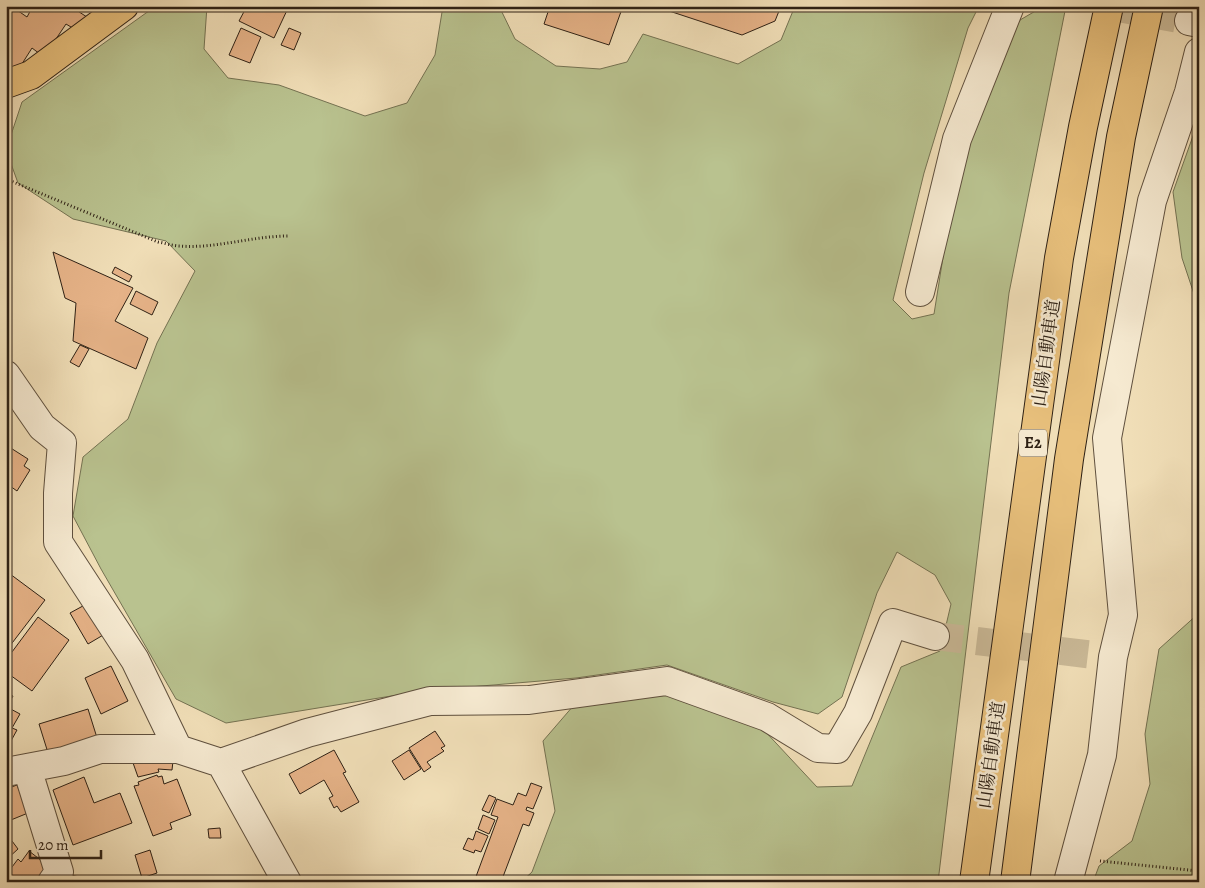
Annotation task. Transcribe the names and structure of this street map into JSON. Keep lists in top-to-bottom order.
{
  "streets": {
    "main road": ["山陽自動車道", "E2"]
  },
  "scale_bar": "20 m"
}
